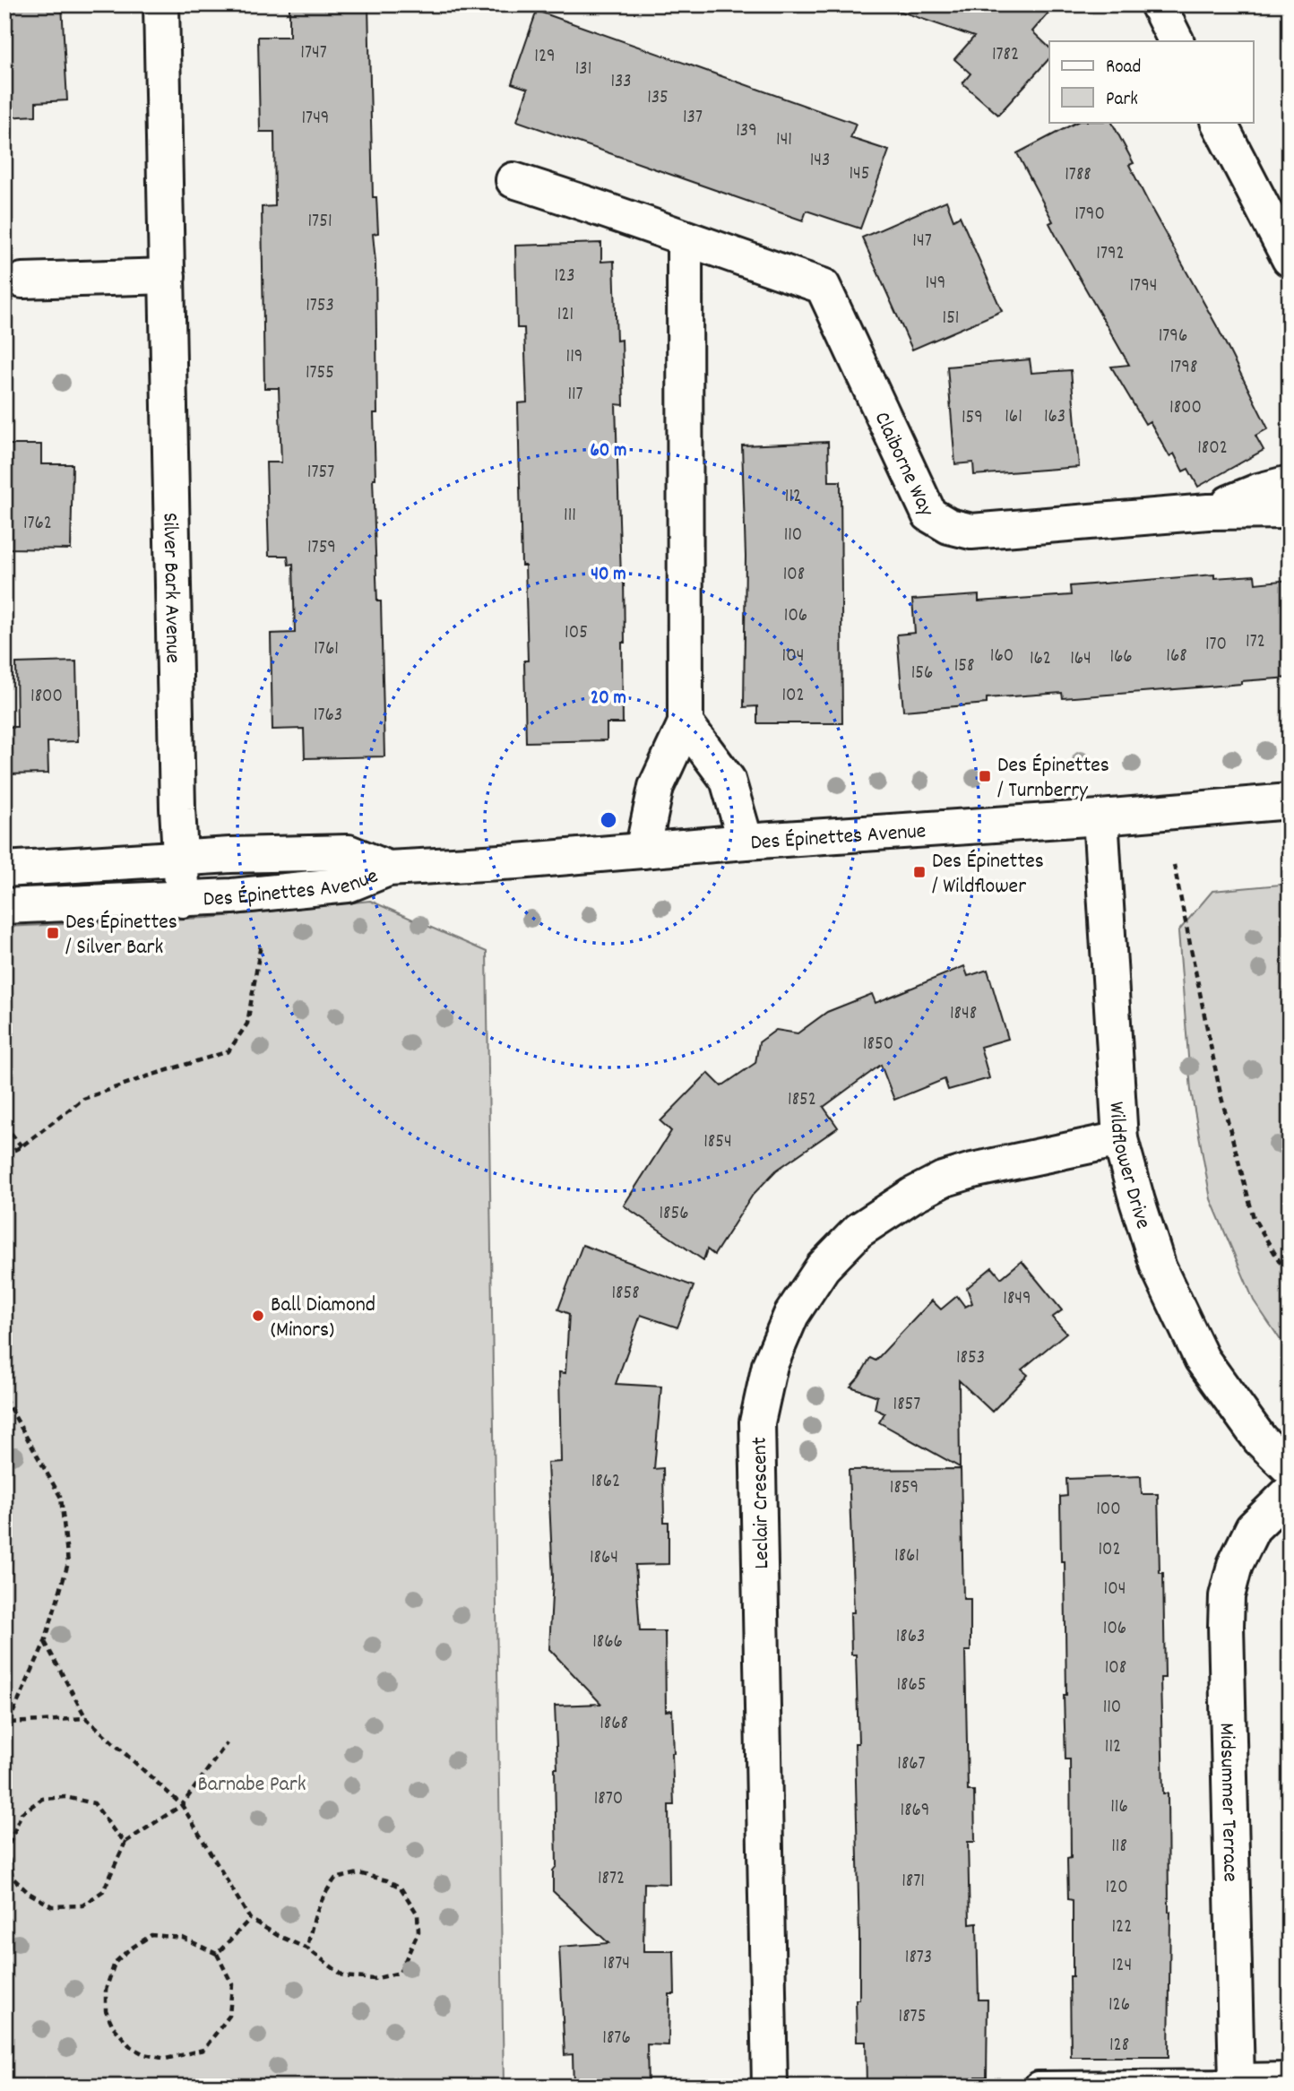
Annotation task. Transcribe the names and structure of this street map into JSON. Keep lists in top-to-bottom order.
{
  "streets": {
    "street": [
      "Claiborne Way",
      "Silver Bark Avenue",
      "Des Épinettes Avenue",
      "Wildflower Drive",
      "Leclair Crescent",
      "Midsummer Terrace"
    ]
  },
  "crossings": [
    ["Silver Bark Avenue", "Des Épinettes Avenue"],
    ["Des Épinettes Avenue", "Wildflower Drive"],
    ["Wildflower Drive", "Leclair Crescent"]
  ],
  "parks": ["Barnabe Park"],
  "places": {
    "transit": ["Des Épinettes / Turnberry", "Des Épinettes / Wildflower", "Des Épinettes / Silver Bark"],
    "other": ["Ball Diamond (Minors)"]
  },
  "house_numbers": [
    "1747",
    "1782",
    "129",
    "131",
    "133",
    "135",
    "137",
    "1749",
    "139",
    "141",
    "143",
    "145",
    "1788",
    "1790",
    "1751",
    "147",
    "1792",
    "123",
    "149",
    "1794",
    "1753",
    "121",
    "151",
    "1796",
    "119",
    "1798",
    "1755",
    "117",
    "1800",
    "161",
    "163",
    "159",
    "1802",
    "1757",
    "112",
    "111",
    "1762",
    "110",
    "1759",
    "108",
    "106",
    "105",
    "172",
    "170",
    "1761",
    "104",
    "160",
    "168",
    "166",
    "162",
    "164",
    "158",
    "156",
    "102",
    "1800",
    "1763",
    "1848",
    "1850",
    "1852",
    "1854",
    "1856",
    "1858",
    "1849",
    "1853",
    "1857",
    "1862",
    "1859",
    "100",
    "102",
    "1861",
    "1864",
    "104",
    "106",
    "1863",
    "1866",
    "108",
    "1865",
    "110",
    "1868",
    "112",
    "1867",
    "1870",
    "116",
    "1869",
    "118",
    "1872",
    "1871",
    "120",
    "122",
    "1873",
    "1874",
    "124",
    "126",
    "1875",
    "1876",
    "128"
  ],
  "legend": ["Road", "Park"],
  "rings": ["60 m", "40 m", "20 m"]
}
